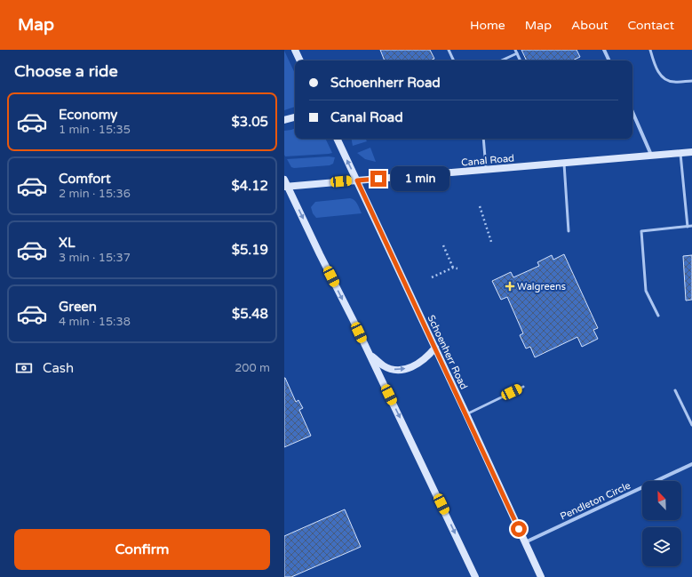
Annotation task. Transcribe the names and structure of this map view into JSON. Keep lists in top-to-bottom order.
{
  "streets": {
    "main road": ["Canal Road", "Schoenherr Road"],
    "street": ["Pendleton Circle"]
  },
  "crossings": [
    ["Canal Road", "Schoenherr Road"],
    ["Schoenherr Road", "Pendleton Circle"]
  ],
  "places": {
    "health": ["Walgreens"]
  },
  "north": "top left",
  "page": {
    "header": "Map",
    "nav": [
      "Home",
      "Map",
      "About",
      "Contact"
    ],
    "heading": "Choose a ride",
    "banner": ["Schoenherr Road", "Canal Road"],
    "list": [
      {
        "name": "Economy",
        "note": "1 min · 15:35",
        "value": "$3.05"
      },
      {
        "name": "Comfort",
        "note": "2 min · 15:36",
        "value": "$4.12"
      },
      {
        "name": "XL",
        "note": "3 min · 15:37",
        "value": "$5.19"
      },
      {
        "name": "Green",
        "note": "4 min · 15:38",
        "value": "$5.48"
      }
    ],
    "bubble": "1 min",
    "pay": ["Cash", "200 m"],
    "buttons": "Confirm"
  }
}
